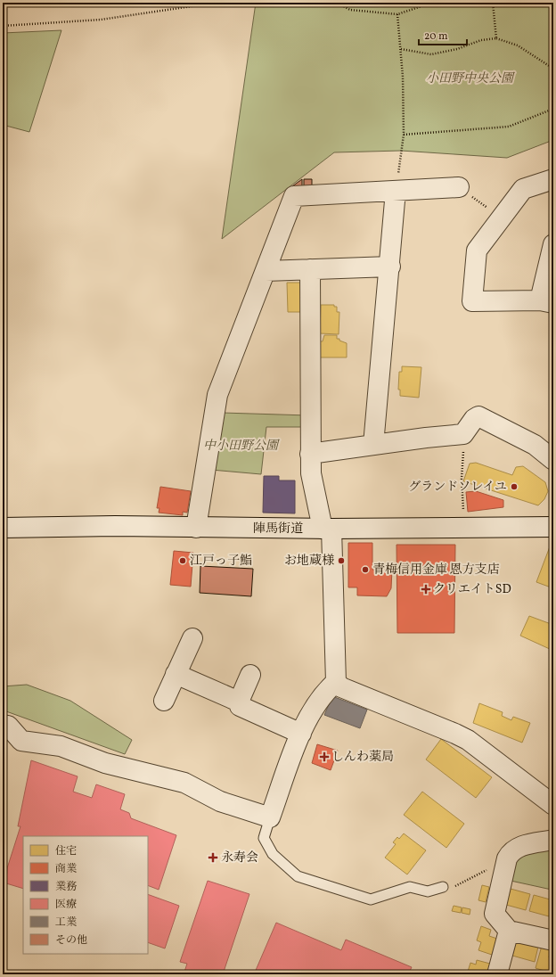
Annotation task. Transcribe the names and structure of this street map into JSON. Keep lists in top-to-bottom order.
{
  "streets": {
    "street": ["陣馬街道"]
  },
  "parks": ["小田野中央公園", "中小田野公園"],
  "places": {
    "other": [
      "グランドソレイユ",
      "江戸っ子鮨",
      "お地蔵様",
      "青梅信用金庫 恩方支店"
    ],
    "health": ["クリエイトSD", "しんわ薬局", "永寿会"]
  },
  "legend": [
    "住宅",
    "商業",
    "業務",
    "医療",
    "工業",
    "その他"
  ],
  "scale_bar": "20 m"
}
